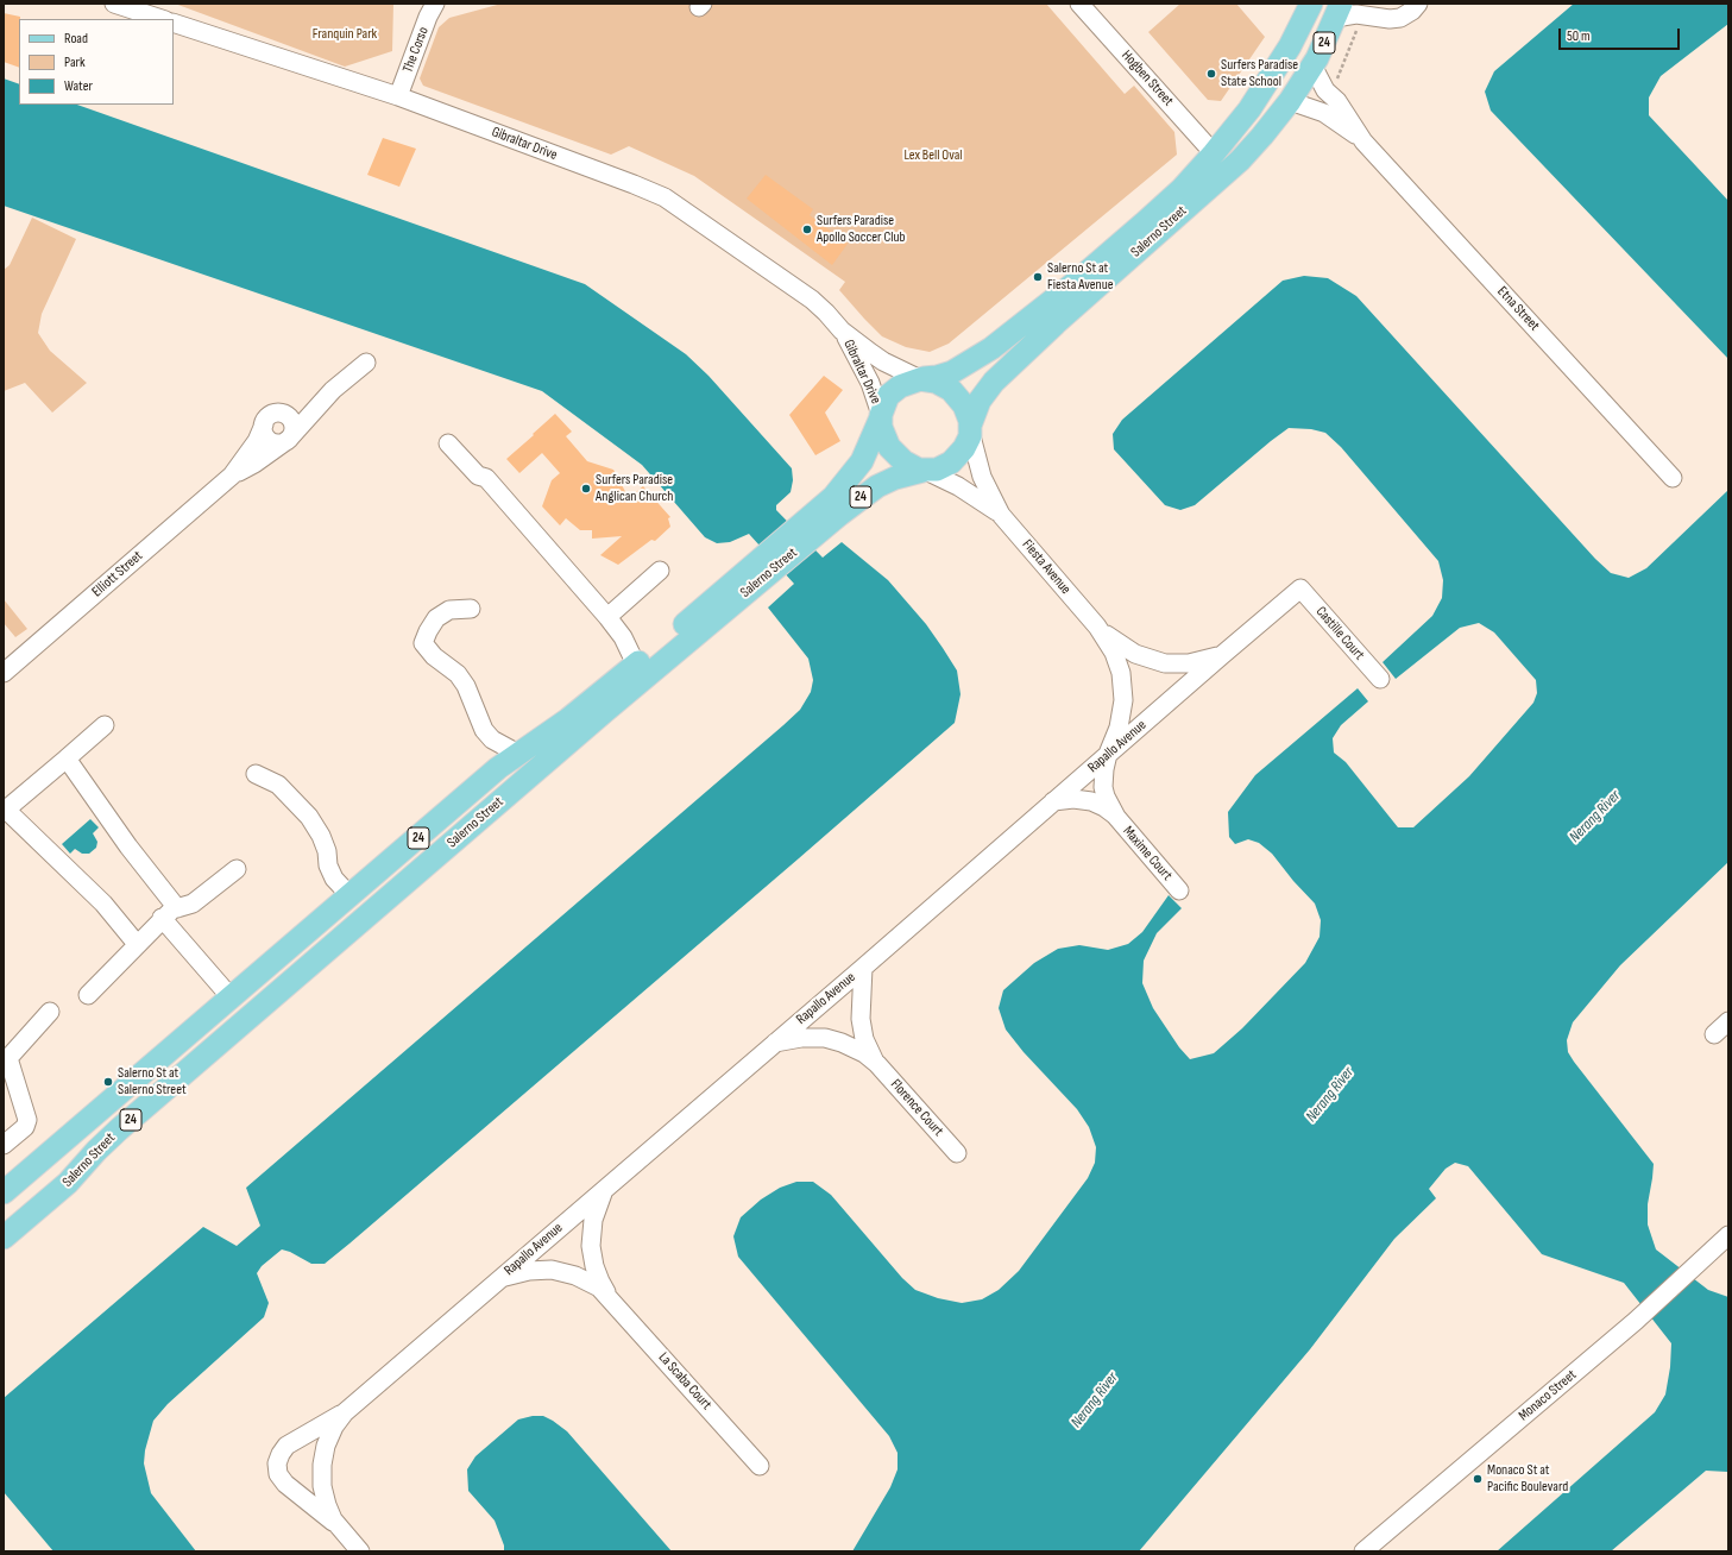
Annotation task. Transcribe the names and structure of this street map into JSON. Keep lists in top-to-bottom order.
{
  "streets": {
    "main road": ["24", "Salerno Street"],
    "street": [
      "The Corso",
      "Hogben Street",
      "Gibraltar Drive",
      "Etna Street",
      "Fiesta Avenue",
      "Elliott Street",
      "Castille Court",
      "Rapallo Avenue",
      "Maxime Court",
      "Florence Court",
      "La Scaba Court",
      "Monaco Street"
    ]
  },
  "crossings": [
    ["24", "Gibraltar Drive"],
    ["24", "Salerno Street"],
    ["24", "Etna Street"],
    ["24", "Fiesta Avenue"],
    ["The Corso", "Gibraltar Drive"],
    ["Hogben Street", "Salerno Street"],
    ["Gibraltar Drive", "Salerno Street"],
    ["Gibraltar Drive", "Fiesta Avenue"],
    ["Salerno Street", "Etna Street"],
    ["Salerno Street", "Fiesta Avenue"],
    ["Fiesta Avenue", "Rapallo Avenue"],
    ["Fiesta Avenue", "Maxime Court"],
    ["Castille Court", "Rapallo Avenue"],
    ["Rapallo Avenue", "Maxime Court"],
    ["Rapallo Avenue", "Florence Court"],
    ["Rapallo Avenue", "La Scaba Court"]
  ],
  "water": ["Nerang River"],
  "parks": ["Franquin Park", "Lex Bell Oval"],
  "places": [
    "Surfers Paradise State School",
    "Surfers Paradise Apollo Soccer Club",
    "Salerno St at Fiesta Avenue",
    "Surfers Paradise Anglican Church",
    "Salerno St at Salerno Street",
    "Monaco St at Pacific Boulevard"
  ],
  "legend": ["Road", "Park", "Water"],
  "scale_bar": "50 m"
}
